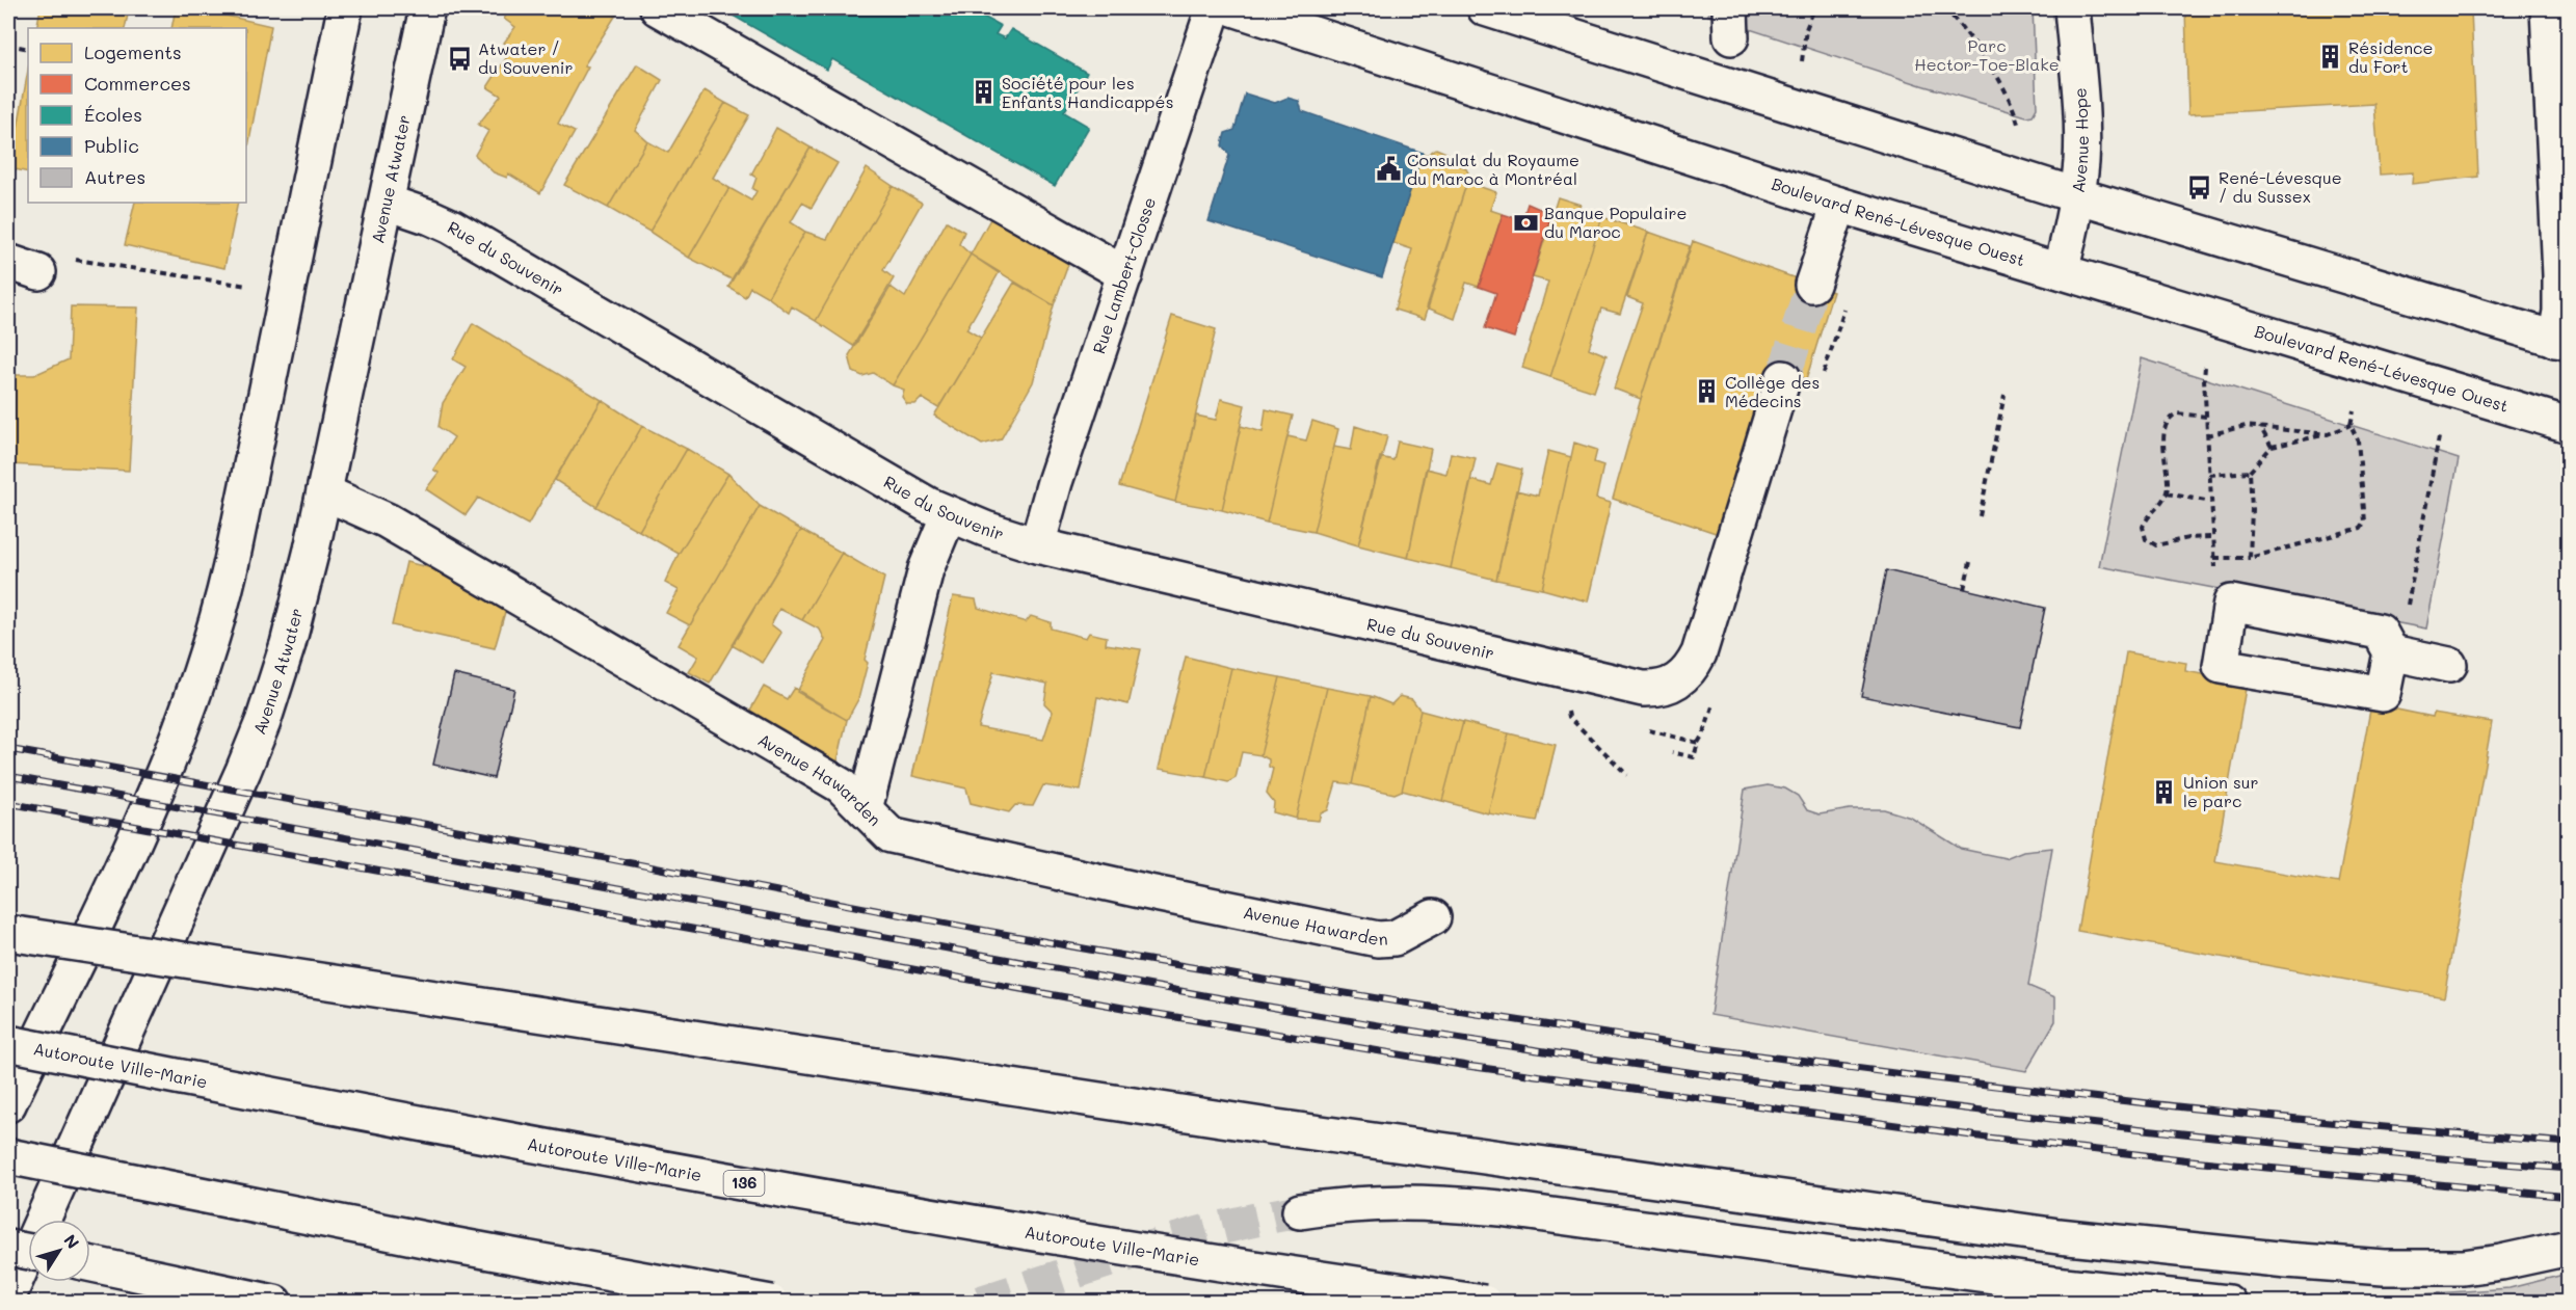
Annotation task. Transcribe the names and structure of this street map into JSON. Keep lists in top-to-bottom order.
{
  "streets": {
    "main road": [
      "Avenue Hope",
      "Avenue Atwater",
      "Boulevard René-Lévesque Ouest",
      "Rue du Souvenir",
      "Rue Lambert-Closse",
      "Avenue Hawarden",
      "Autoroute Ville-Marie",
      "136"
    ]
  },
  "crossings": [
    ["Avenue Hope", "Boulevard René-Lévesque Ouest"],
    ["Avenue Atwater", "Rue du Souvenir"],
    ["Avenue Atwater", "Avenue Hawarden"],
    ["Rue du Souvenir", "Rue Lambert-Closse"]
  ],
  "parks": ["Parc Hector-Toe-Blake"],
  "places": {
    "building": [
      "Résidence du Fort",
      "Société pour les Enfants Handicappés",
      "Collège des Médecins",
      "Union sur le parc"
    ],
    "bus stop": ["Atwater / du Souvenir", "René-Lévesque / du Sussex"],
    "public building": ["Consulat du Royaume du Maroc à Montréal"],
    "bank": ["Banque Populaire du Maroc"]
  },
  "legend": [
    "Logements",
    "Commerces",
    "Écoles",
    "Public",
    "Autres"
  ],
  "north": "top right"
}
